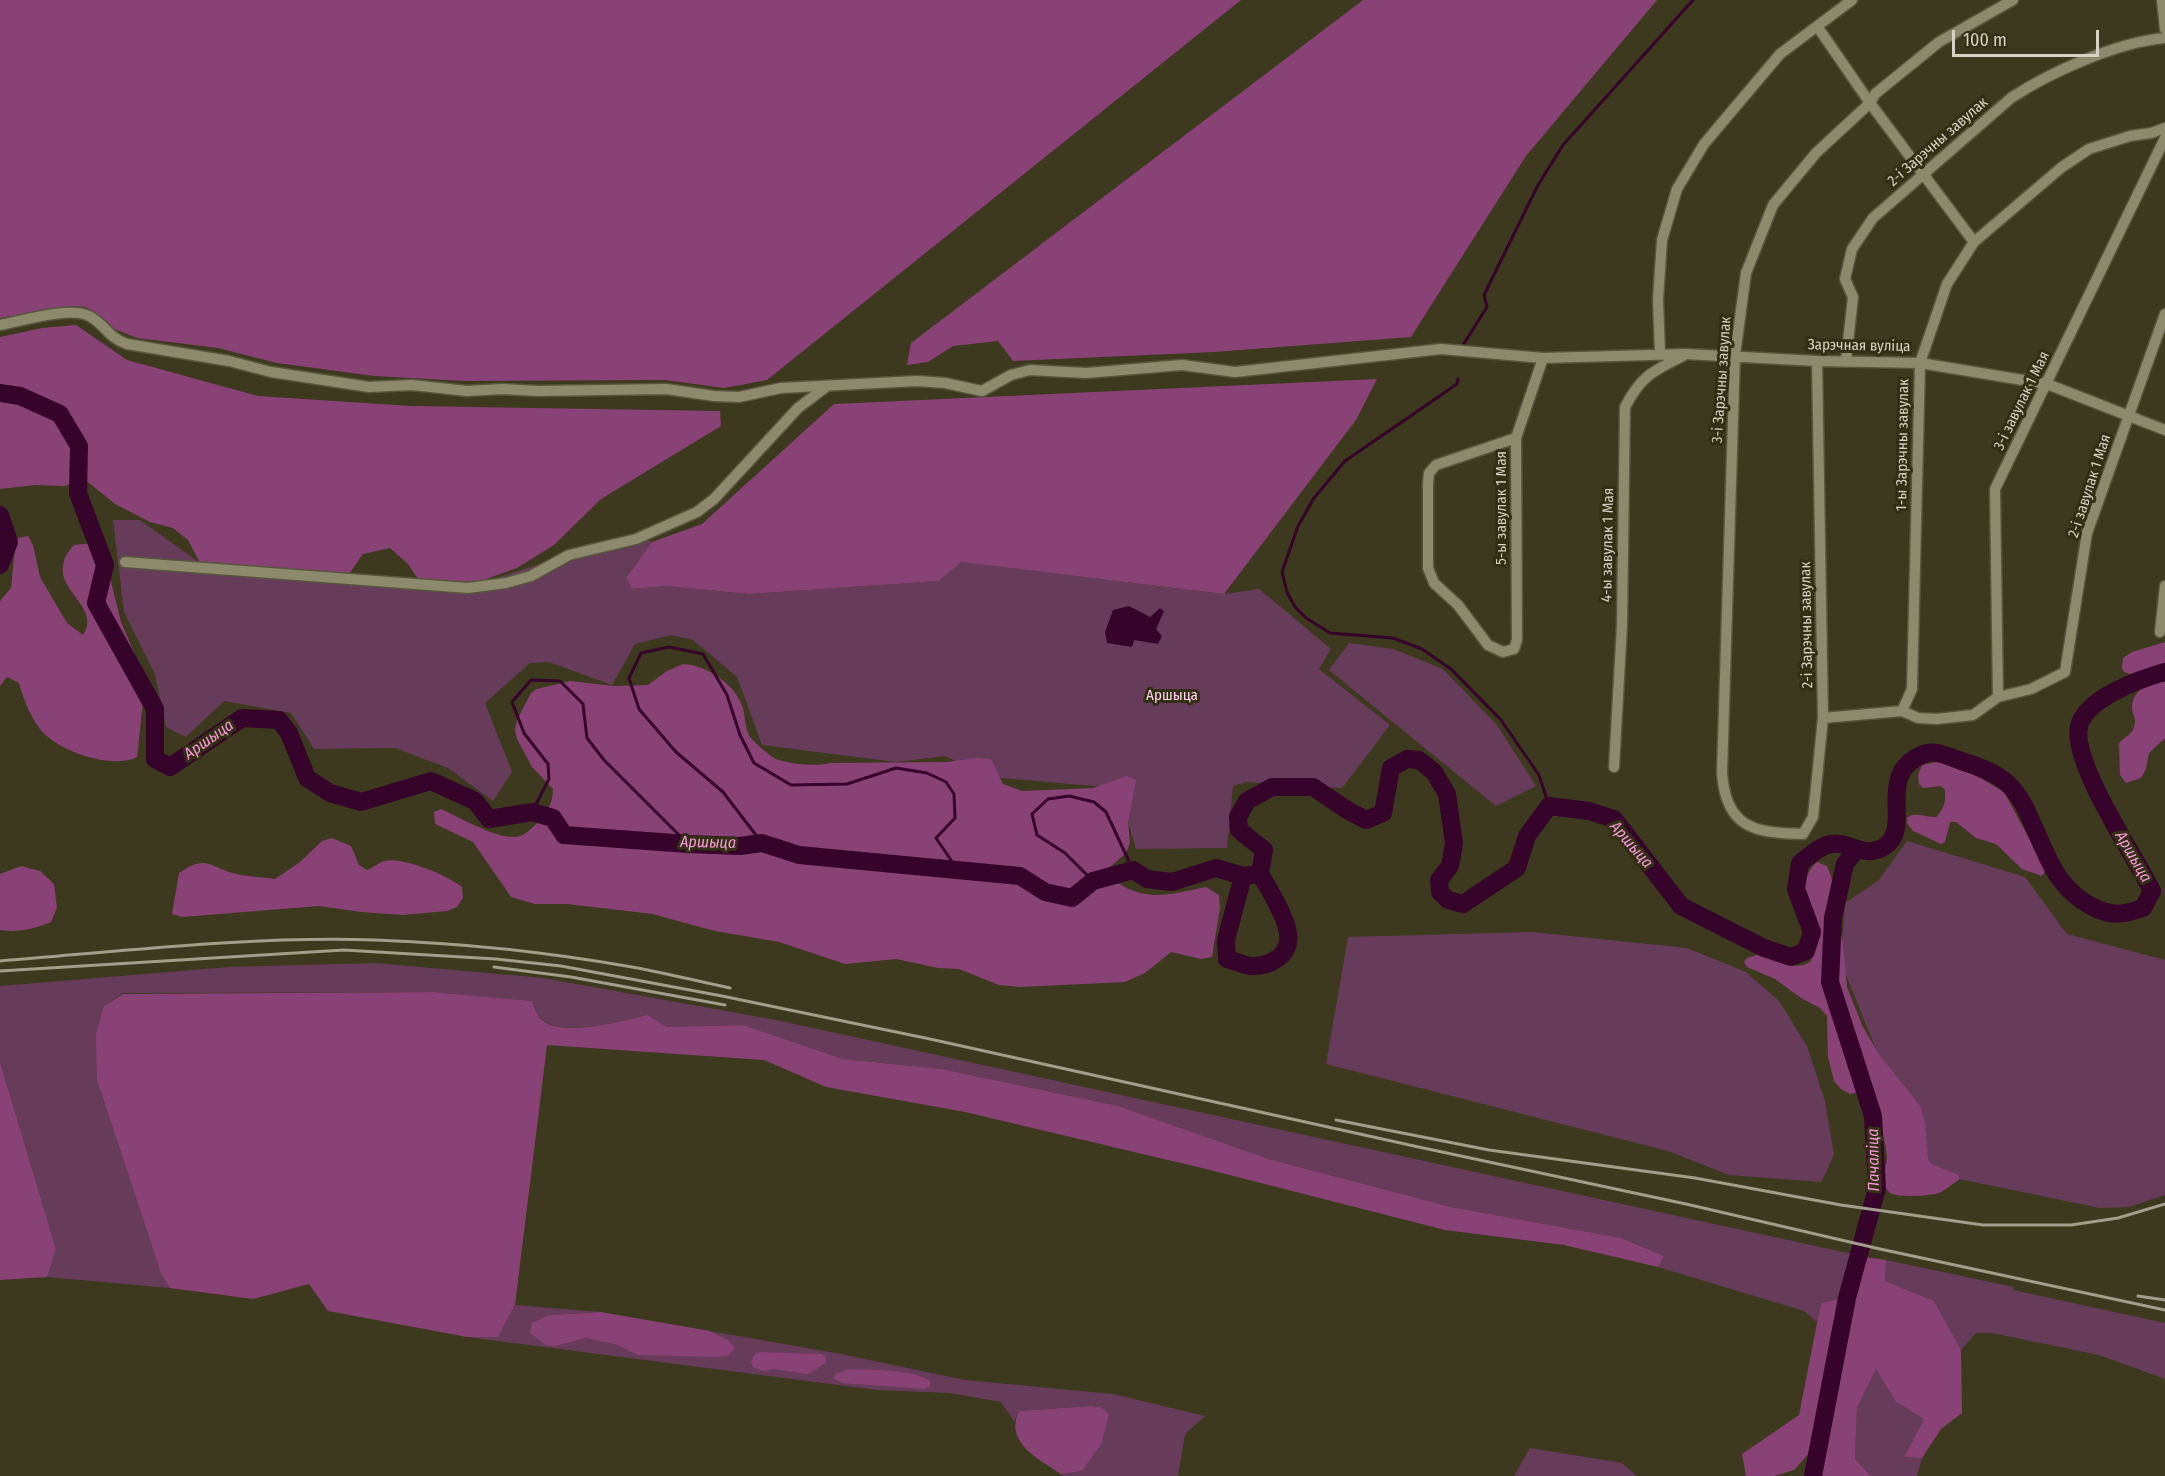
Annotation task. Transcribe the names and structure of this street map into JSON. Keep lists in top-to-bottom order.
{
  "streets": {
    "street": [
      "2-і Зарэчны завулак",
      "Зарэчная вуліца",
      "3-і Зарэчны завулак",
      "3-і завулак 1 Мая",
      "1-ы Зарэчны завулак",
      "2-і завулак 1 Мая",
      "5-ы завулак 1 Мая",
      "4-ы завулак 1 Мая"
    ]
  },
  "crossings": [
    ["2-і Зарэчны завулак", "Зарэчная вуліца"],
    ["2-і Зарэчны завулак", "3-і Зарэчны завулак"],
    ["Зарэчная вуліца", "3-і Зарэчны завулак"],
    ["Зарэчная вуліца", "3-і завулак 1 Мая"],
    ["Зарэчная вуліца", "1-ы Зарэчны завулак"],
    ["Зарэчная вуліца", "2-і завулак 1 Мая"],
    ["Зарэчная вуліца", "5-ы завулак 1 Мая"],
    ["Зарэчная вуліца", "4-ы завулак 1 Мая"],
    ["3-і завулак 1 Мая", "2-і завулак 1 Мая"]
  ],
  "water": ["Аршыца", "Пачаліца"],
  "parks": ["Аршыца"],
  "scale_bar": "100 m"
}
